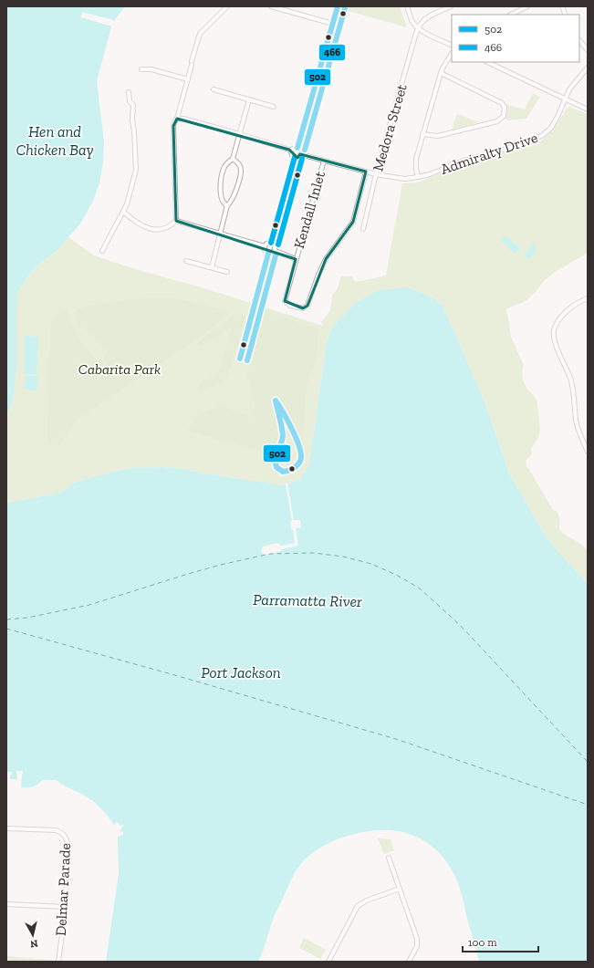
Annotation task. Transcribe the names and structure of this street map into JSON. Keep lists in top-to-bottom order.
{
  "streets": {
    "street": [
      "Medora Street",
      "Admiralty Drive",
      "Kendall Inlet",
      "Delmar Parade"
    ]
  },
  "crossings": [
    ["Medora Street", "Admiralty Drive"],
    ["Admiralty Drive", "Kendall Inlet"]
  ],
  "water": ["Hen and Chicken Bay", "Parramatta River", "Port Jackson"],
  "parks": ["Cabarita Park"],
  "lines": ["transit line 502", "transit line 466"],
  "legend": ["502", "466"],
  "scale_bar": "100 m",
  "north": "bottom"
}
